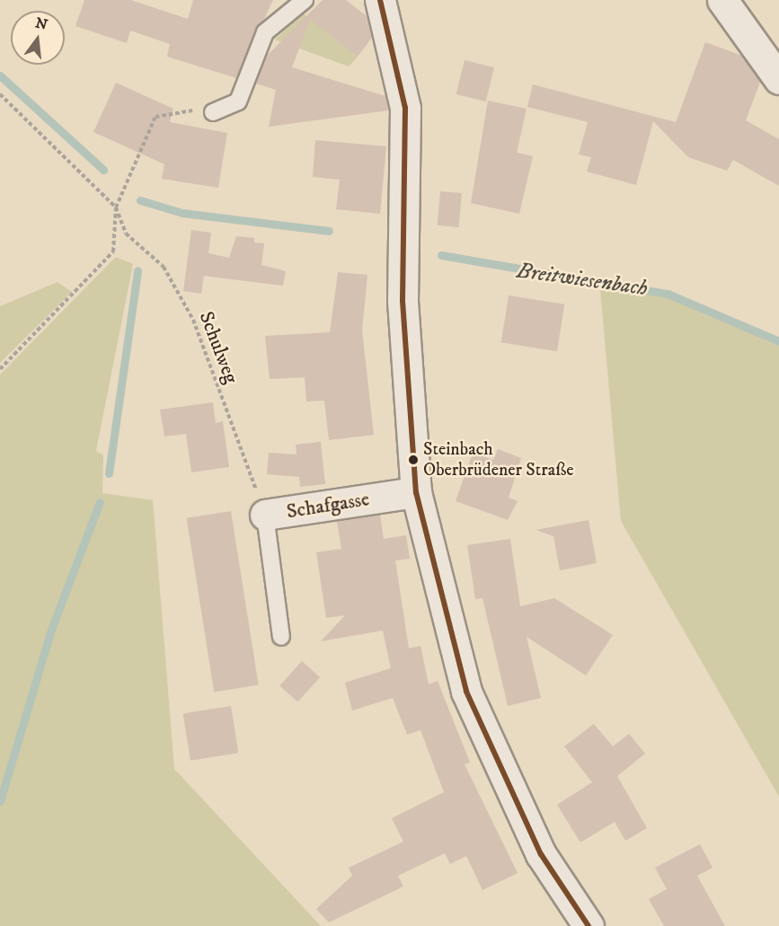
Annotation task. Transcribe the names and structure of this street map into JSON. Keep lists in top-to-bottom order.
{
  "streets": {
    "street": ["Schafgasse"],
    "path": ["Schulweg"]
  },
  "crossings": [
    ["Schulweg", "Schafgasse"]
  ],
  "water": ["Breitwiesenbach"],
  "places": ["Steinbach Oberbrüdener Straße"],
  "north": "top"
}
